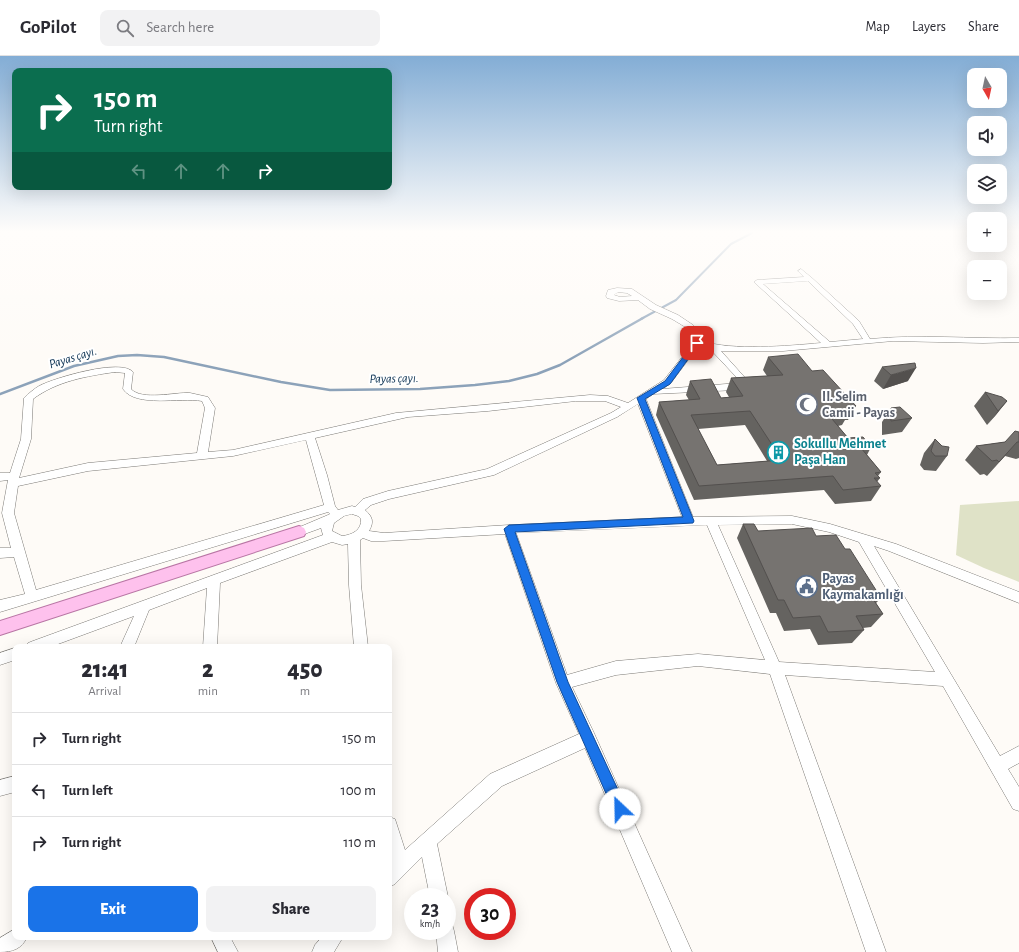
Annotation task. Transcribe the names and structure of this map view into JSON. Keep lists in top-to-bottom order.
{
  "water": ["Payas çayı."],
  "places": {
    "mosque": ["II. Selim Camii - Payas"],
    "building": ["Sokullu Mehmet Paşa Han"],
    "public building": ["Payas Kaymakamlığı"]
  },
  "north": "bottom",
  "page": {
    "header": "GoPilot",
    "search": "Search here",
    "nav": ["Map", "Layers", "Share"],
    "map_buttons": ["+", "−"],
    "turn": ["150 m", "Turn right"],
    "eta": [
      "21:41",
      "Arrival",
      "2",
      "min",
      "450",
      "m"
    ],
    "list": [
      {
        "name": "Turn right",
        "value": "150 m"
      },
      {
        "name": "Turn left",
        "value": "100 m"
      },
      {
        "name": "Turn right",
        "value": "110 m"
      }
    ],
    "buttons": ["Exit", "Share"],
    "speed": "23 km/h",
    "limit": "30"
  }
}
